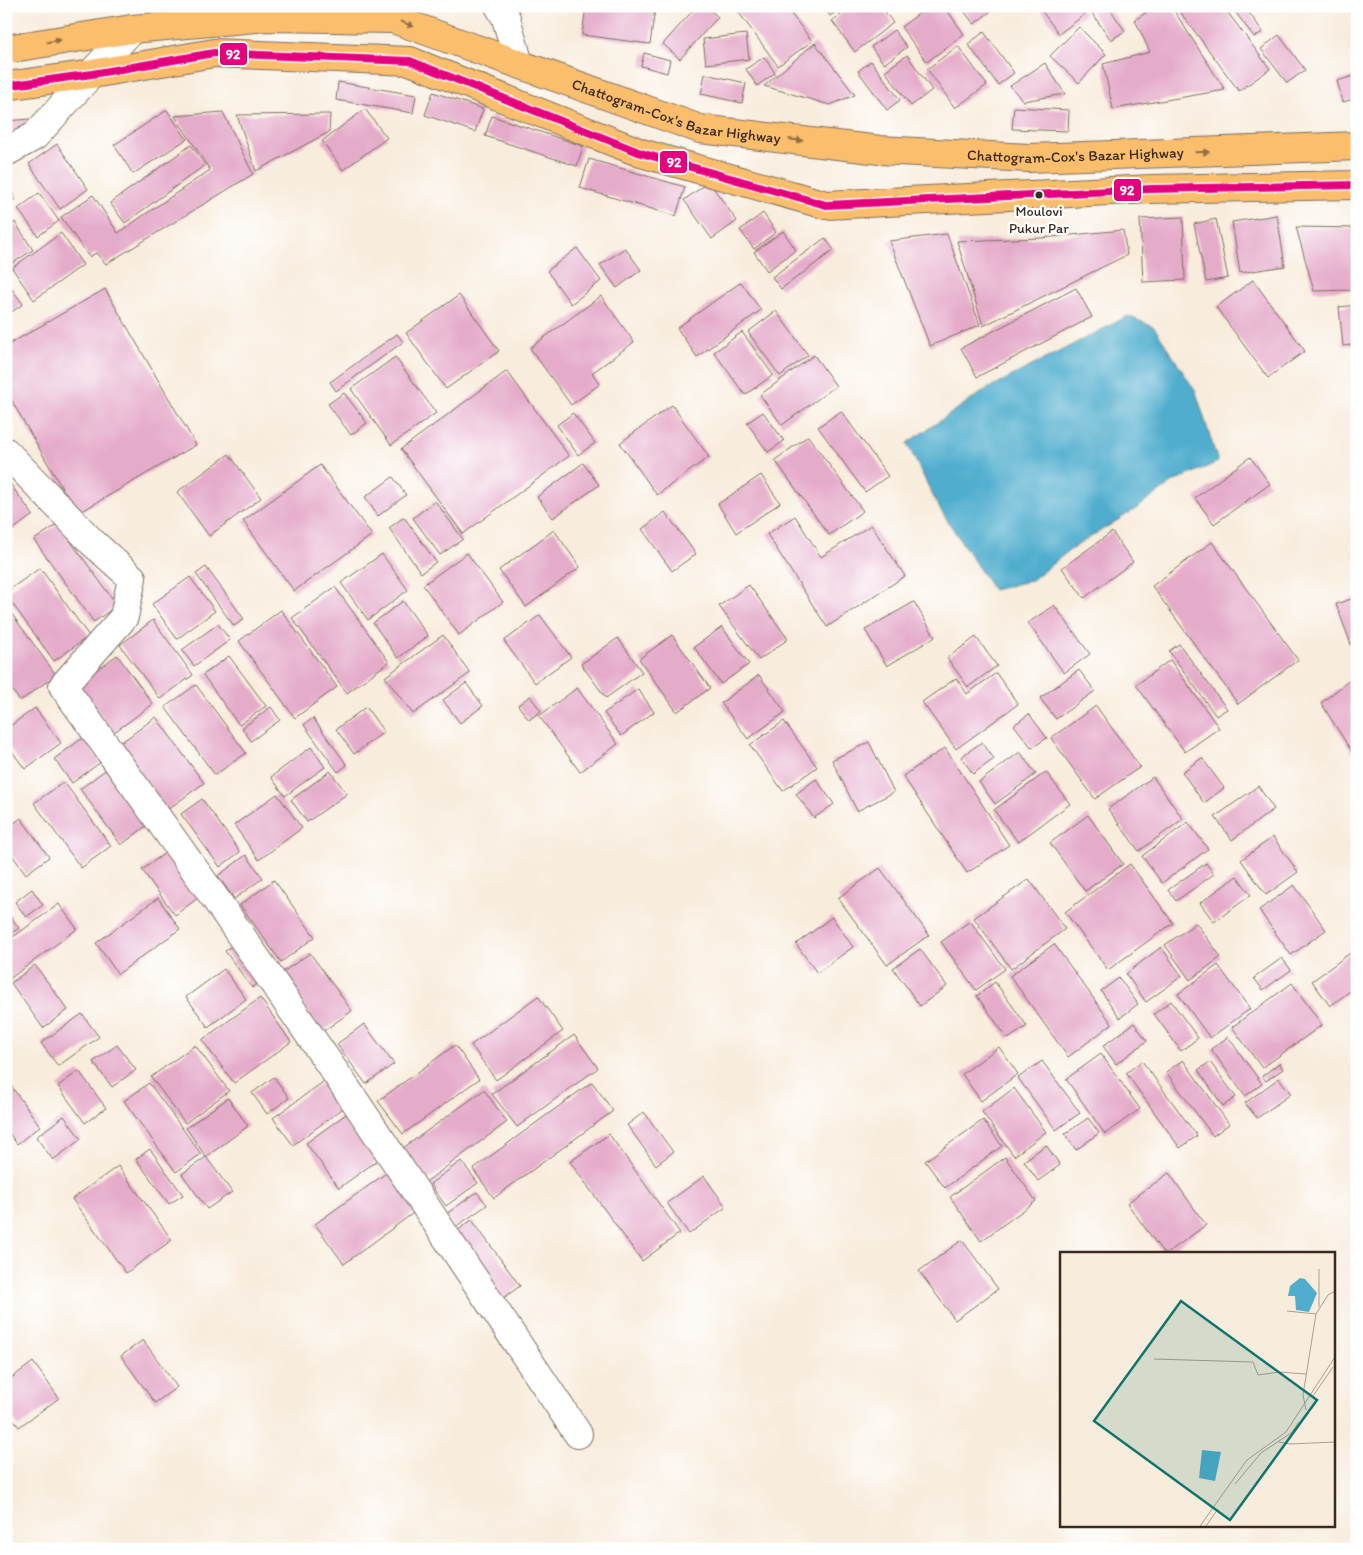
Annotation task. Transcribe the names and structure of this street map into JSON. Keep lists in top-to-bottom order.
{
  "streets": {
    "highway": ["Chattogram-Cox's Bazar Highway"]
  },
  "places": ["Moulovi Pukur Par"],
  "lines": ["transit line 92"]
}
